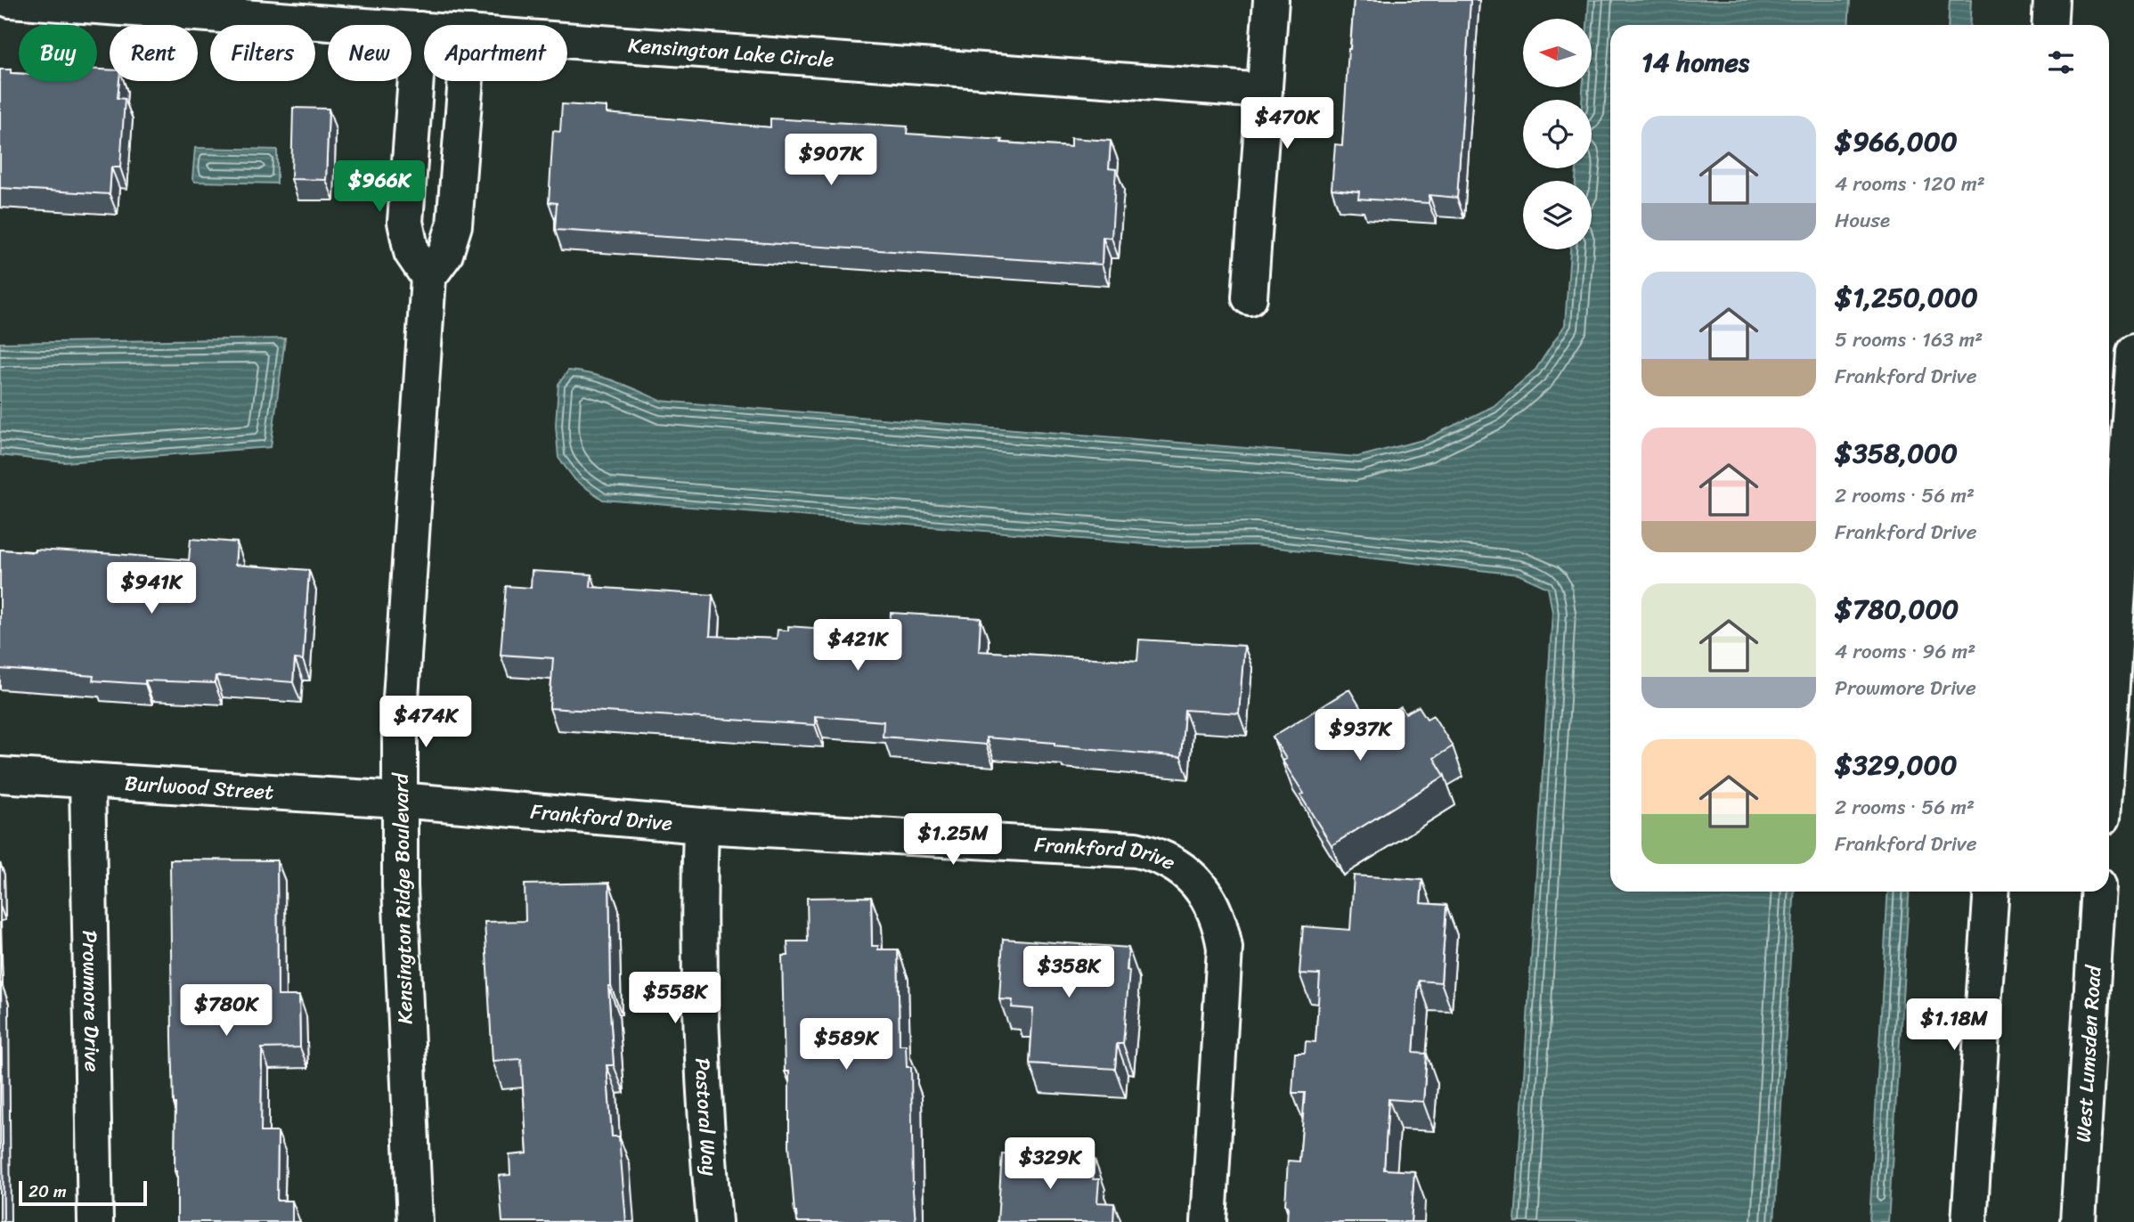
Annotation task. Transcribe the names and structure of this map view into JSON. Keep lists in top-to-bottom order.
{
  "streets": {
    "street": [
      "Kensington Lake Circle",
      "Burlwood Street",
      "Frankford Drive",
      "Kensington Ridge Boulevard",
      "Prowmore Drive",
      "West Lumsden Road",
      "Pastoral Way"
    ]
  },
  "crossings": [
    ["Burlwood Street", "Frankford Drive"],
    ["Burlwood Street", "Kensington Ridge Boulevard"],
    ["Burlwood Street", "Prowmore Drive"],
    ["Frankford Drive", "Kensington Ridge Boulevard"],
    ["Frankford Drive", "Pastoral Way"]
  ],
  "scale_bar": "20 m",
  "north": "left",
  "page": {
    "chip": [
      "Buy",
      "Rent",
      "Filters",
      "New",
      "Apartment"
    ],
    "heading": "14 homes",
    "price": [
      "$470K",
      "$907K",
      "$966K",
      "$941K",
      "$421K",
      "$474K",
      "$937K",
      "$1.25M",
      "$358K",
      "$558K",
      "$780K",
      "$1.18M",
      "$589K",
      "$329K"
    ],
    "list": [
      {
        "name": "$966,000",
        "note": "4 rooms · 120 m² · House"
      },
      {
        "name": "$1,250,000",
        "note": "5 rooms · 163 m² · Frankford Drive"
      },
      {
        "name": "$358,000",
        "note": "2 rooms · 56 m² · Frankford Drive"
      },
      {
        "name": "$780,000",
        "note": "4 rooms · 96 m² · Prowmore Drive"
      },
      {
        "name": "$329,000",
        "note": "2 rooms · 56 m² · Frankford Drive"
      }
    ],
    "scale": "20 m"
  }
}
